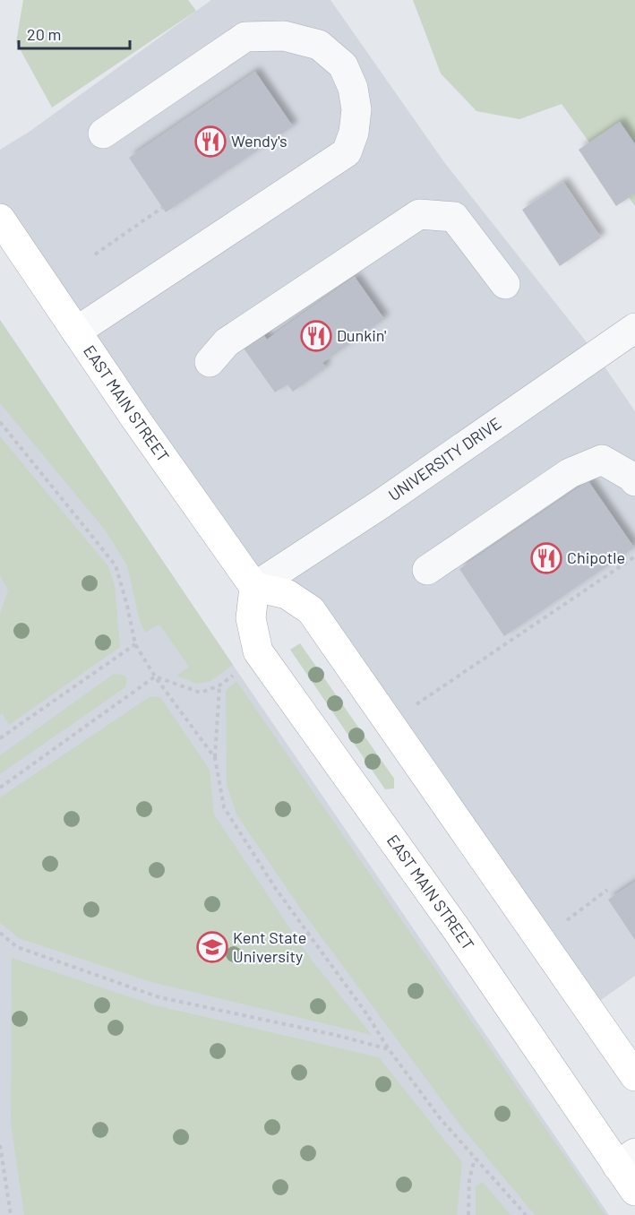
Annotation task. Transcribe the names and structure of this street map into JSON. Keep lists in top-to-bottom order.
{
  "streets": {
    "main road": ["EAST MAIN STREET"],
    "street": ["UNIVERSITY DRIVE"]
  },
  "crossings": [
    ["EAST MAIN STREET", "UNIVERSITY DRIVE"]
  ],
  "places": {
    "restaurant": ["Wendy's", "Dunkin'", "Chipotle"],
    "school or university": ["Kent State University"]
  },
  "scale_bar": "20 m"
}
